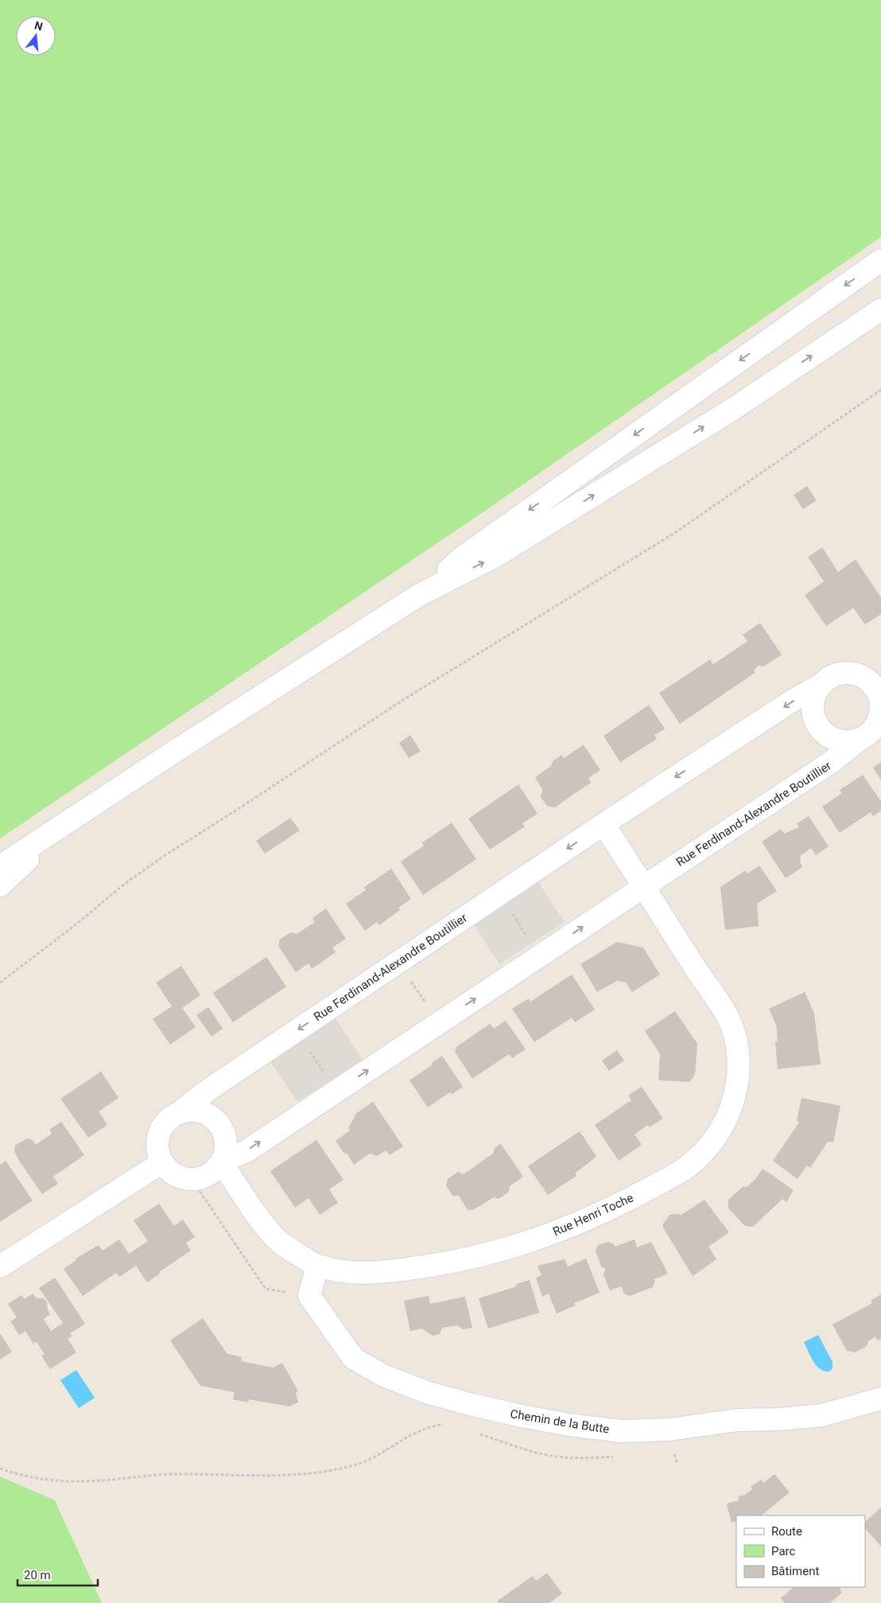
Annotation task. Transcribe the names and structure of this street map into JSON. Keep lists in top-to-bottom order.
{
  "streets": {
    "street": ["Rue Ferdinand-Alexandre Boutillier", "Rue Henri Toche", "Chemin de la Butte"]
  },
  "crossings": [
    ["Rue Ferdinand-Alexandre Boutillier", "Rue Henri Toche"]
  ],
  "legend": ["Route", "Parc", "Bâtiment"],
  "scale_bar": "20 m",
  "north": "top"
}
